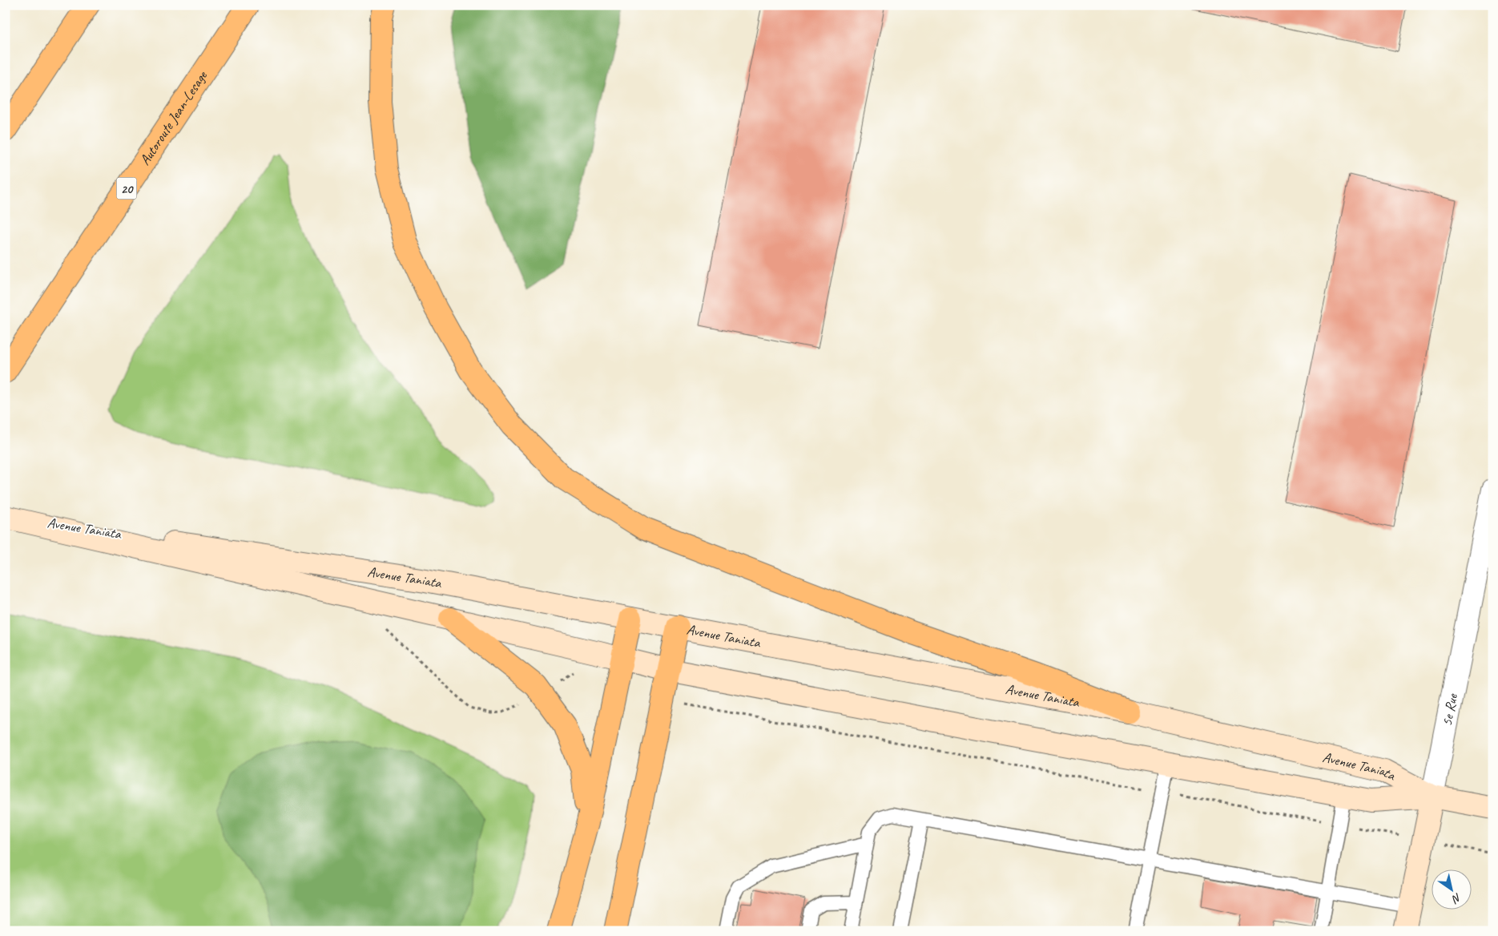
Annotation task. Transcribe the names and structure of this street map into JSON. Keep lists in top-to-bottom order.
{
  "streets": {
    "highway": ["Autoroute Jean-Lesage", "20"],
    "main road": ["Avenue Taniata", "5e Rue"]
  },
  "crossings": [
    ["Avenue Taniata", "5e Rue"]
  ],
  "north": "bottom right"
}
